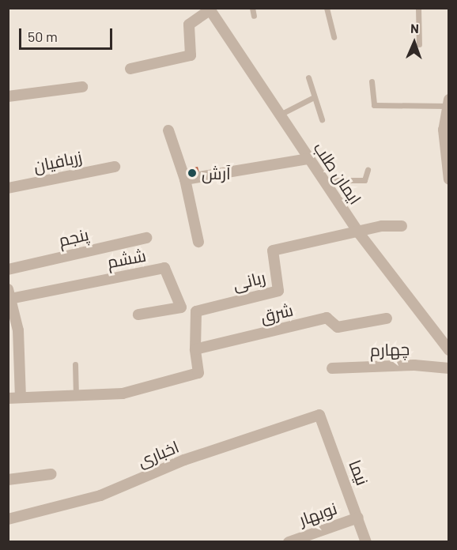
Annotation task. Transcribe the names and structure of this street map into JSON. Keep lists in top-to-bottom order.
{
  "streets": {
    "street": [
      "زربافیان",
      "ایمان طلب",
      "پنجم",
      "ششم",
      "ربانی",
      "شرق",
      "چهارم",
      "اخباری",
      "نیما",
      "نوبهار"
    ]
  },
  "crossings": [
    ["ایمان طلب", "ربانی"],
    ["ربانی", "شرق"],
    ["اخباری", "نیما"],
    ["نیما", "نوبهار"]
  ],
  "places": ["آرش"],
  "scale_bar": "50 m",
  "north": "top"
}
